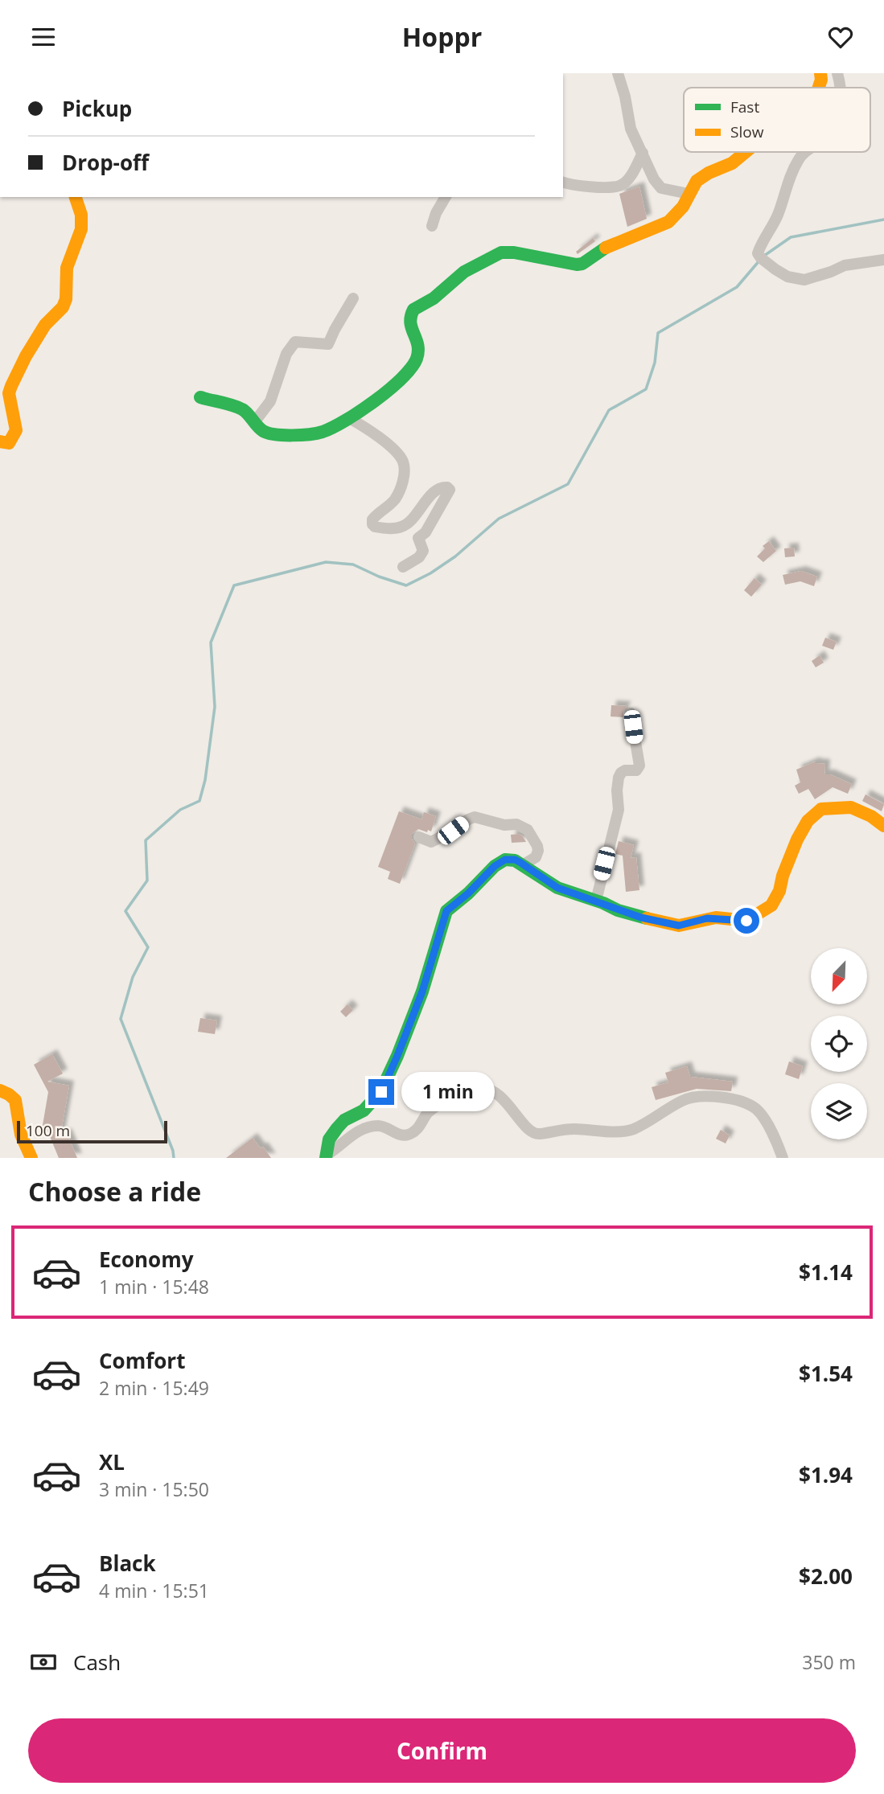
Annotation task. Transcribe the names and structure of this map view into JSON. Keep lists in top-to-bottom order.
{
  "legend": ["Fast", "Slow"],
  "scale_bar": "100 m",
  "north": "bottom left",
  "page": {
    "header": "Hoppr",
    "banner": ["Pickup", "Drop-off"],
    "bubble": "1 min",
    "scale": "100 m",
    "heading": "Choose a ride",
    "list": [
      {
        "name": "Economy",
        "note": "1 min · 15:48",
        "value": "$1.14"
      },
      {
        "name": "Comfort",
        "note": "2 min · 15:49",
        "value": "$1.54"
      },
      {
        "name": "XL",
        "note": "3 min · 15:50",
        "value": "$1.94"
      },
      {
        "name": "Black",
        "note": "4 min · 15:51",
        "value": "$2.00"
      }
    ],
    "pay": ["Cash", "350 m"],
    "buttons": "Confirm"
  }
}
